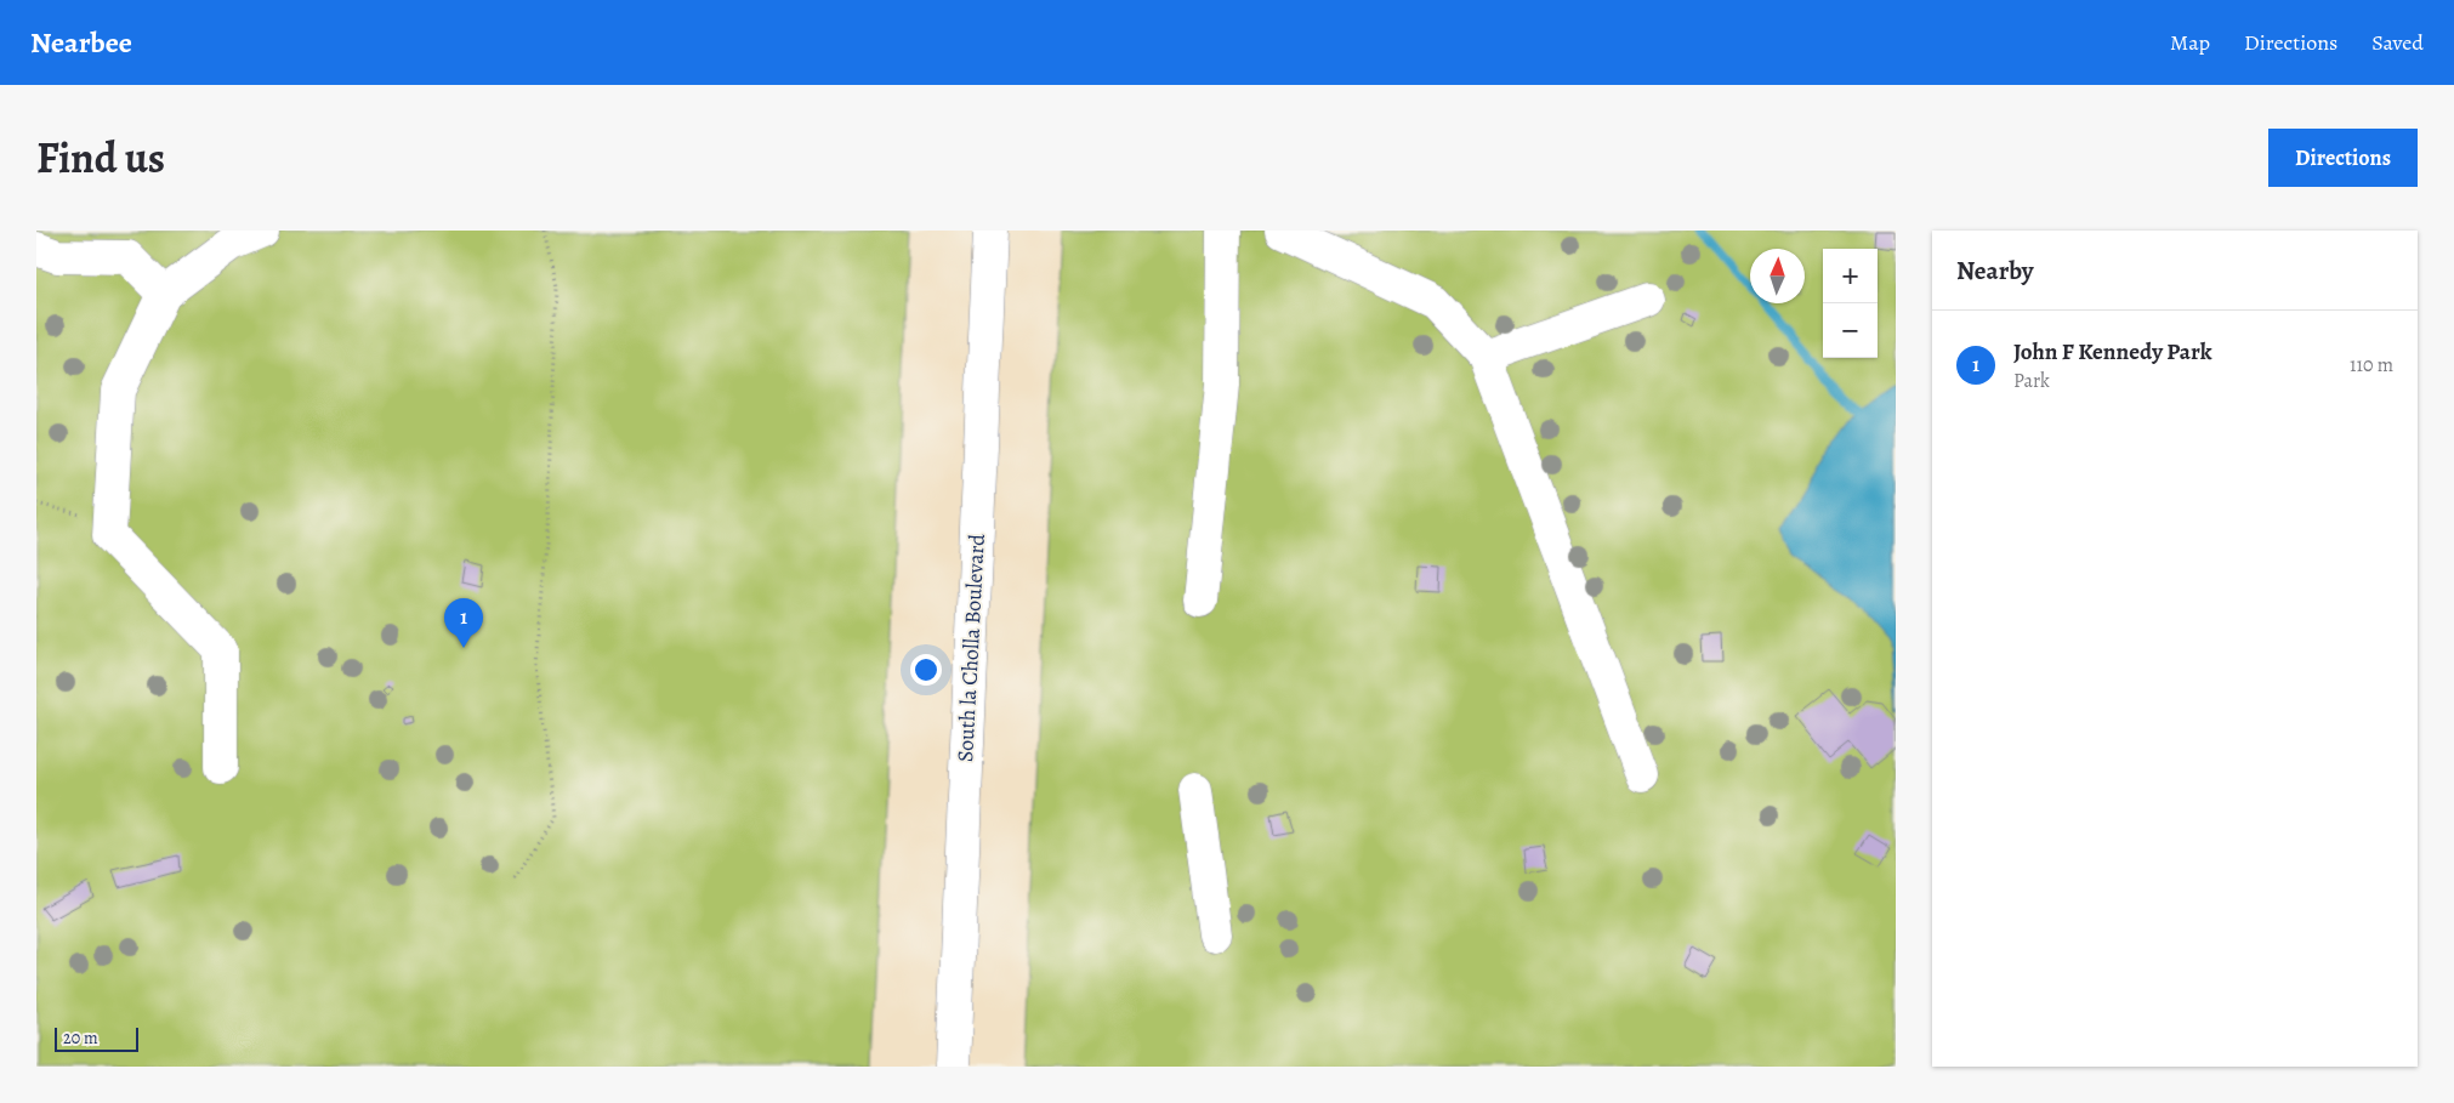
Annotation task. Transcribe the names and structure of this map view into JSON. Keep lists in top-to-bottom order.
{
  "streets": {
    "main road": ["South la Cholla Boulevard"]
  },
  "scale_bar": "20 m",
  "north": "top",
  "page": {
    "header": "Nearbee",
    "nav": ["Map", "Directions", "Saved"],
    "title": "Find us",
    "buttons": "Directions",
    "heading": "Nearby",
    "map_buttons": ["+", "−"],
    "list": [
      {
        "mark": "1",
        "name": "John F Kennedy Park",
        "note": "Park",
        "value": "110 m"
      }
    ],
    "pins": "1",
    "scale": "20 m"
  }
}
